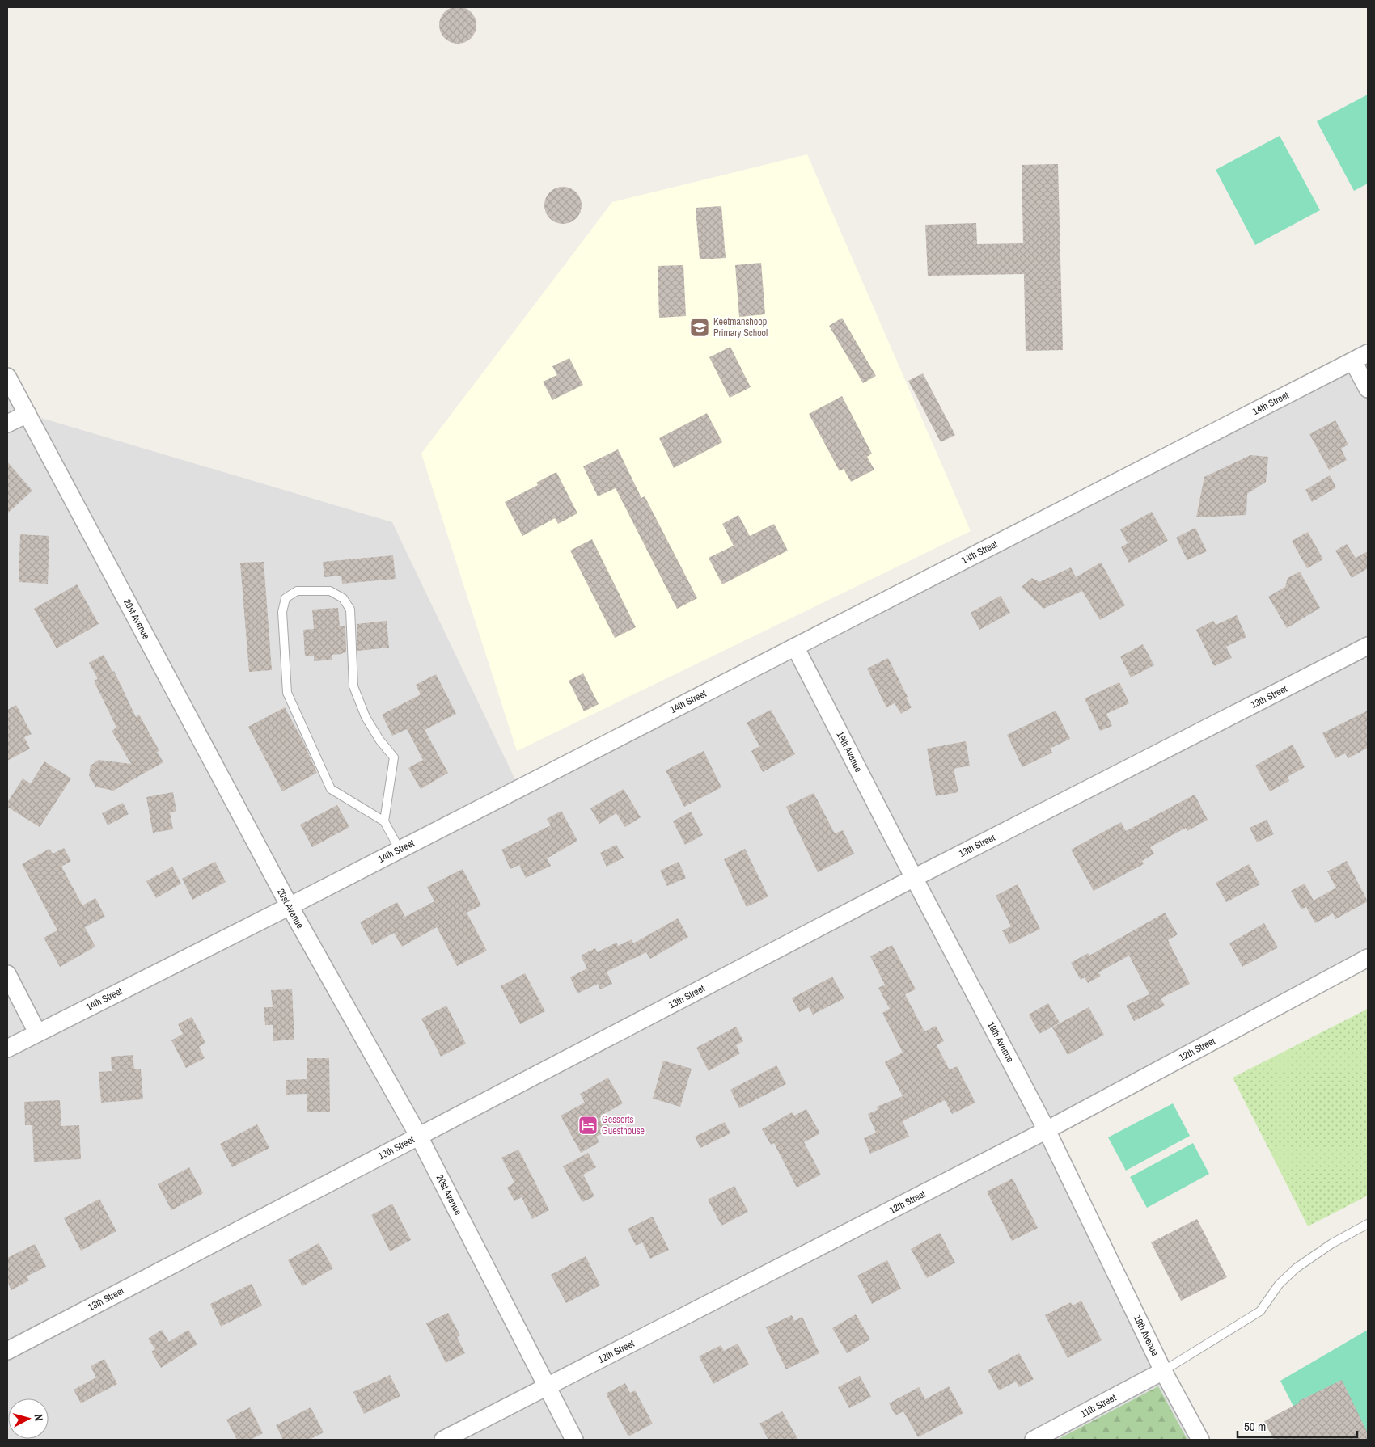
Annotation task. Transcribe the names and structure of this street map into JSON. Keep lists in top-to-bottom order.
{
  "streets": {
    "street": [
      "14th Street",
      "20st Avenue",
      "13th Street",
      "19th Avenue",
      "12th Street",
      "11th Street"
    ]
  },
  "crossings": [
    ["14th Street", "20st Avenue"],
    ["14th Street", "19th Avenue"],
    ["20st Avenue", "13th Street"],
    ["20st Avenue", "12th Street"],
    ["13th Street", "19th Avenue"],
    ["19th Avenue", "12th Street"],
    ["19th Avenue", "11th Street"]
  ],
  "places": {
    "school or university": ["Keetmanshoop Primary School"],
    "hotel": ["Gesserts Guesthouse"]
  },
  "scale_bar": "50 m",
  "north": "right"
}
